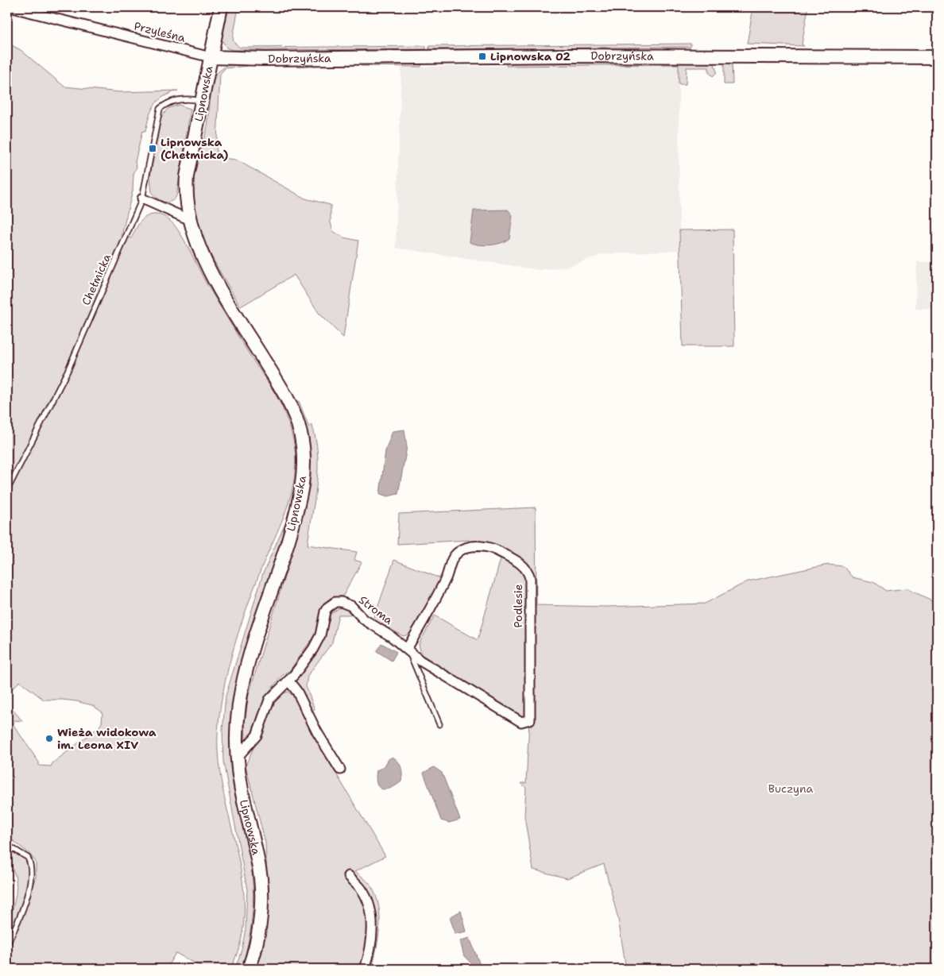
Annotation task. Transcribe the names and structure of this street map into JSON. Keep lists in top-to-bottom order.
{
  "streets": {
    "main road": ["Dobrzyńska", "Lipnowska"],
    "street": ["Przyleśna", "Podlesie", "Stroma"],
    "lane": ["Chełmicka"]
  },
  "crossings": [
    ["Przyleśna", "Dobrzyńska"],
    ["Przyleśna", "Lipnowska"],
    ["Dobrzyńska", "Lipnowska"],
    ["Lipnowska", "Chełmicka"],
    ["Lipnowska", "Stroma"],
    ["Podlesie", "Stroma"]
  ],
  "parks": ["Buczyna"],
  "places": {
    "transit": ["Lipnowska 02", "Lipnowska (Chełmicka)"],
    "other": ["Wieża widokowa im. Leona XIV"]
  }
}
